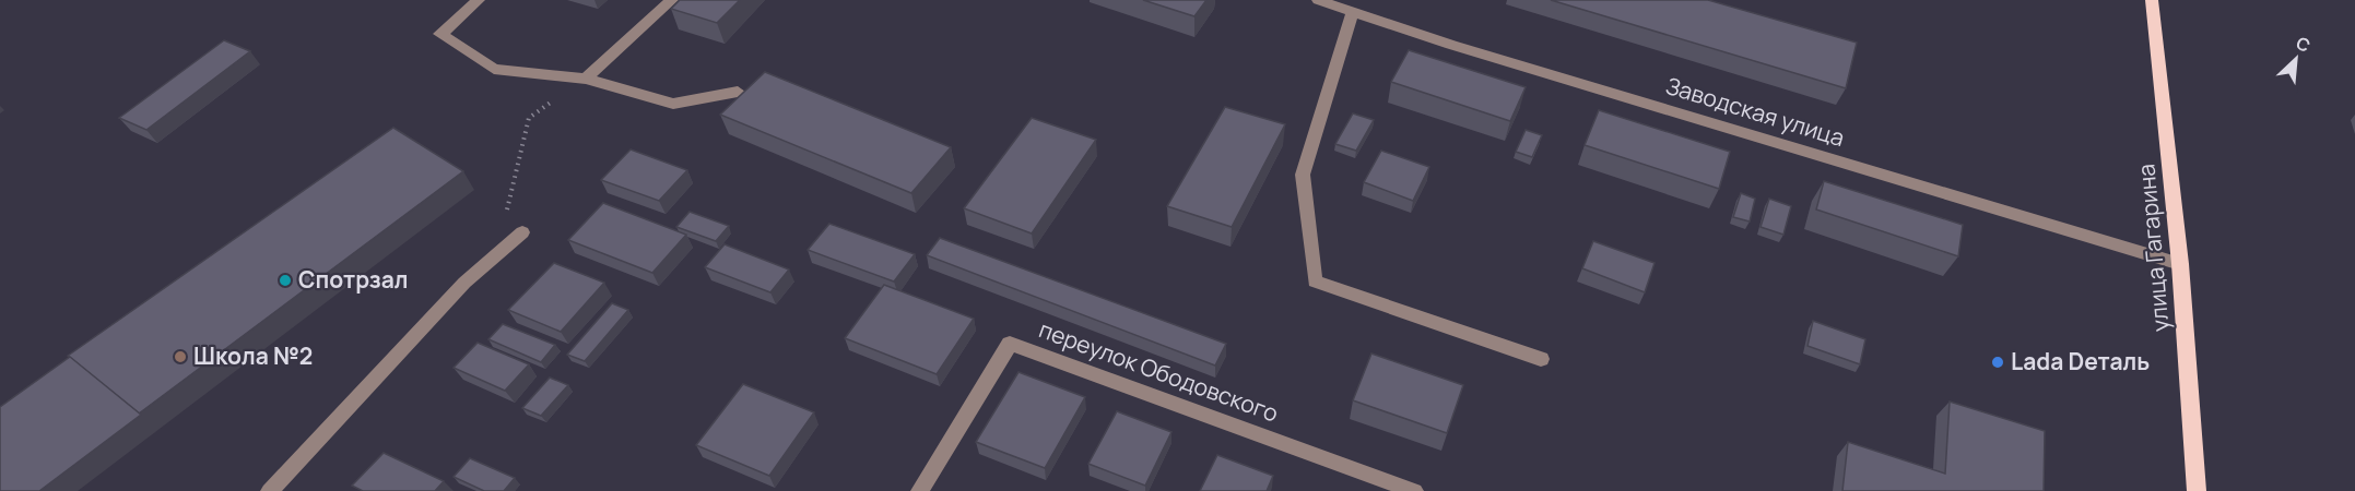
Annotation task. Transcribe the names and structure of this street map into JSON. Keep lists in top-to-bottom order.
{
  "streets": {
    "main road": ["улица Гагарина"],
    "street": ["Заводская улица", "переулок Ободовского"]
  },
  "crossings": [
    ["Заводская улица", "улица Гагарина"]
  ],
  "places": ["Спотрзал", "Школа №2", "Lada Dеталь"],
  "north": "top right"
}
